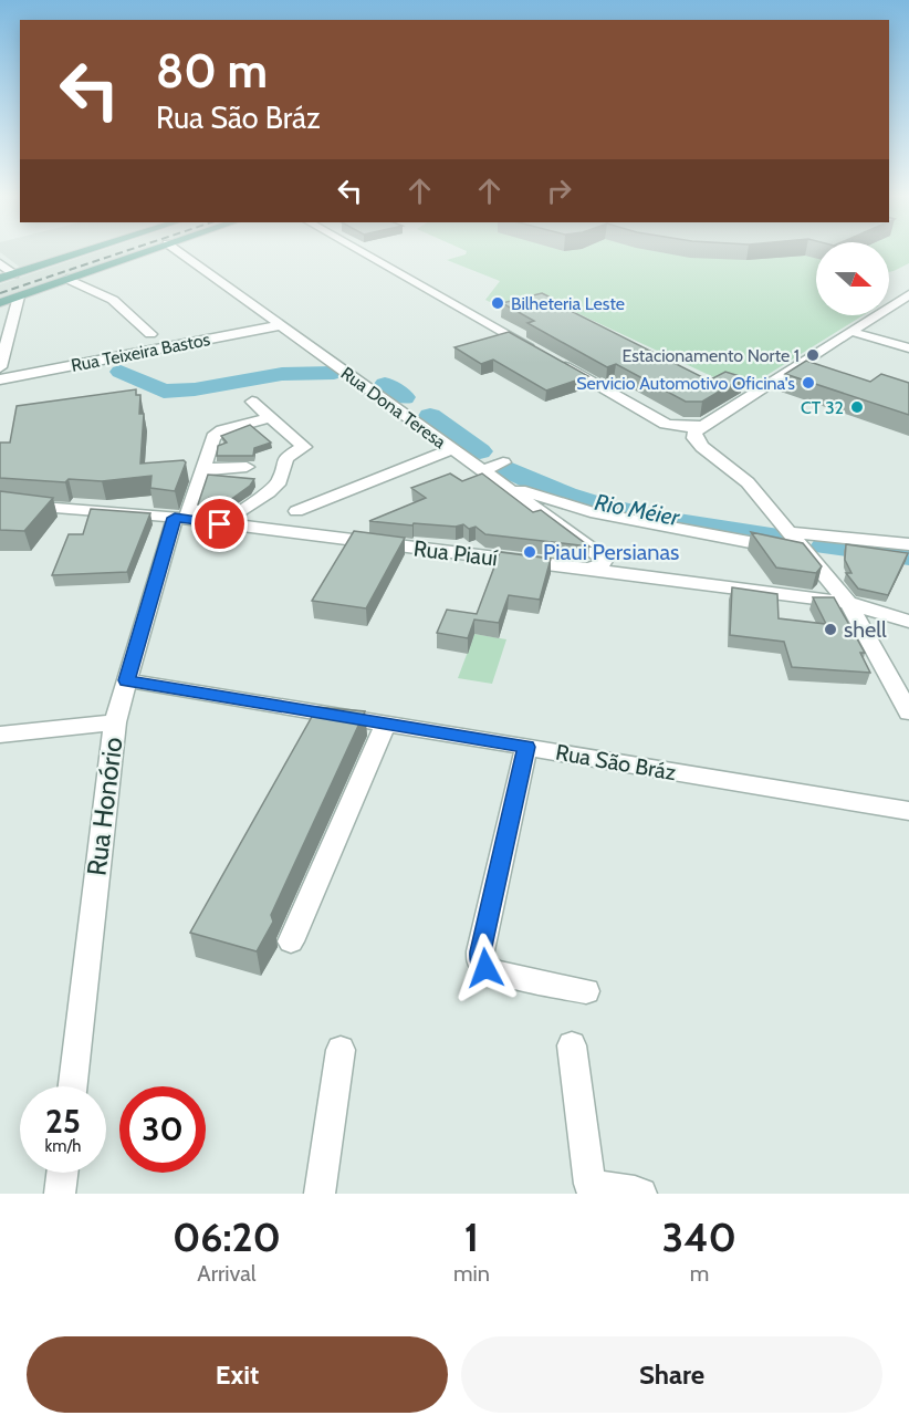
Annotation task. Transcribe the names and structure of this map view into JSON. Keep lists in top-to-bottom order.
{
  "streets": {
    "street": [
      "Rua Teixeira Bastos",
      "Rua Dona Teresa",
      "Rua Piauí",
      "Rua São Bráz",
      "Rua Honório"
    ]
  },
  "crossings": [
    ["Rua Teixeira Bastos", "Rua Dona Teresa"],
    ["Rua Dona Teresa", "Rua Piauí"],
    ["Rua Piauí", "Rua Honório"],
    ["Rua São Bráz", "Rua Honório"]
  ],
  "water": ["Rio Méier"],
  "places": [
    "Bilheteria Leste",
    "Estacionamento Norte 1",
    "Servicio Automotivo Oficina's",
    "CT 32",
    "Piaui Persianas",
    "shell"
  ],
  "north": "right",
  "page": {
    "turn": ["80 m", "Rua São Bráz"],
    "speed": "25 km/h",
    "limit": "30",
    "eta": [
      "06:20",
      "Arrival",
      "1",
      "min",
      "340",
      "m"
    ],
    "buttons": ["Exit", "Share"]
  }
}
